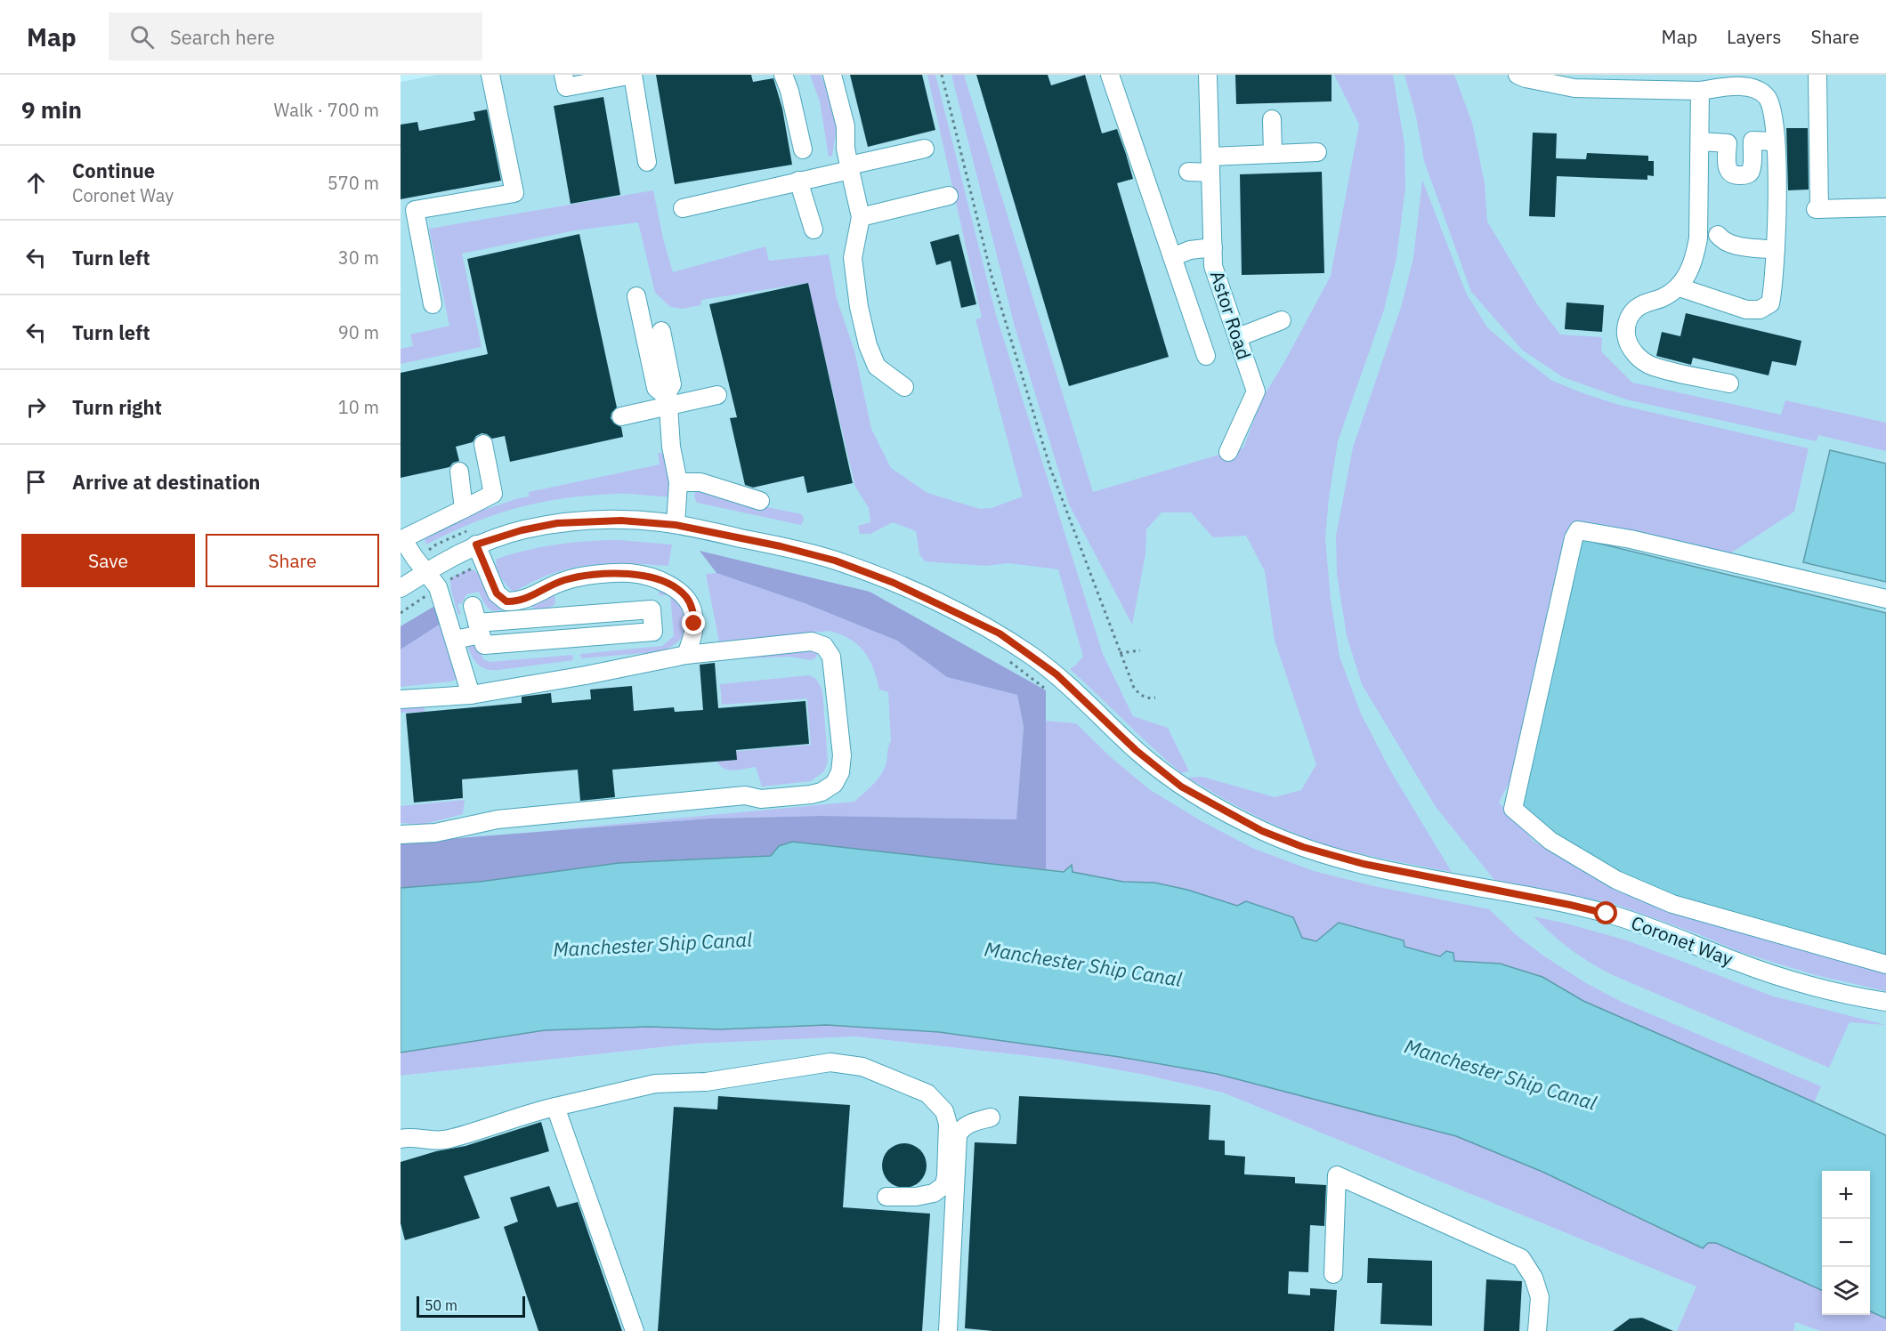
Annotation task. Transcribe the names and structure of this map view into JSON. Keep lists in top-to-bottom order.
{
  "streets": {
    "street": ["Astor Road", "Coronet Way"]
  },
  "water": ["Manchester Ship Canal"],
  "scale_bar": "50 m",
  "page": {
    "header": "Map",
    "search": "Search here",
    "nav": ["Map", "Layers", "Share"],
    "heading": ["9 min", "Walk · 700 m"],
    "list": [
      ["Continue", "Coronet Way", "570 m"],
      ["Turn left", "30 m"],
      ["Turn left", "90 m"],
      ["Turn right", "10 m"],
      "Arrive at destination"
    ],
    "buttons": ["Save", "Share"],
    "map_buttons": ["+", "−"],
    "scale": "50 m"
  }
}
